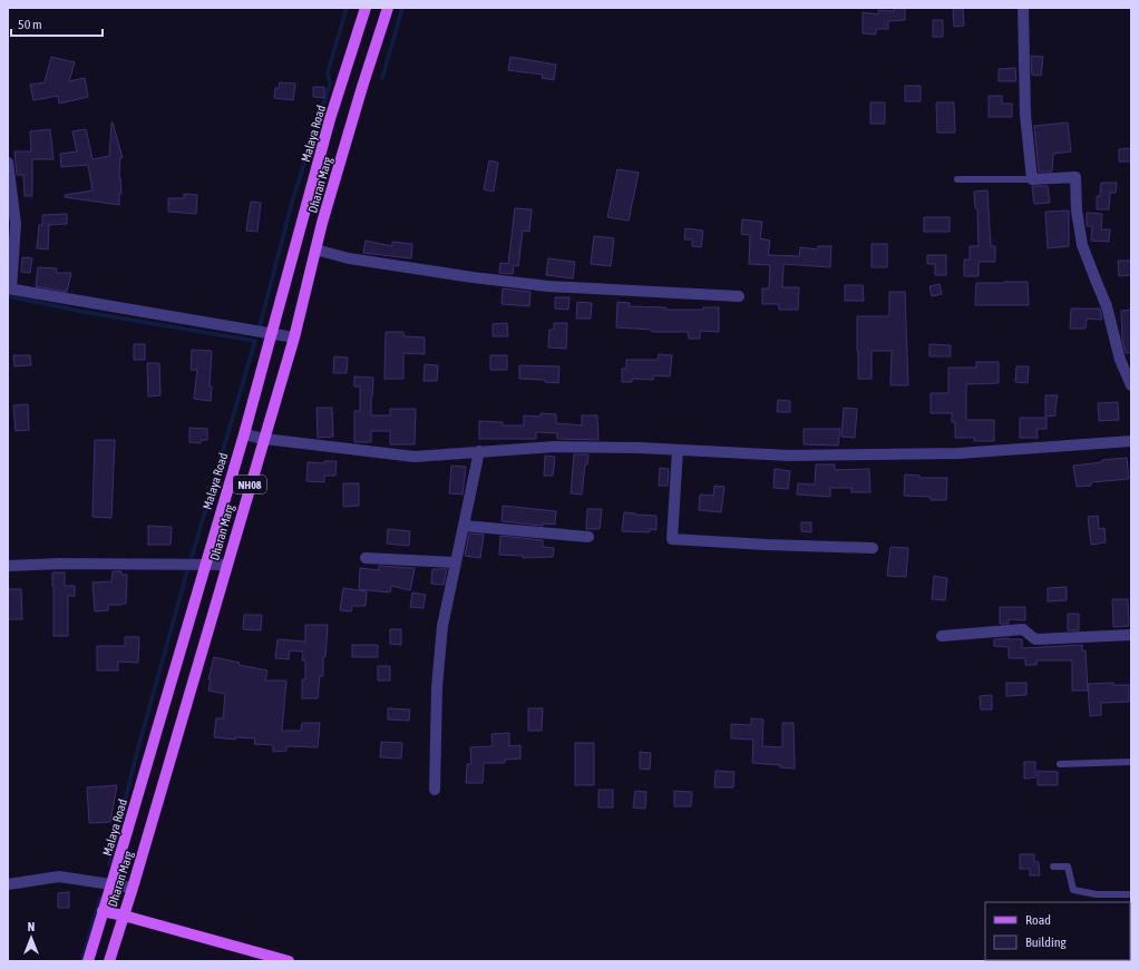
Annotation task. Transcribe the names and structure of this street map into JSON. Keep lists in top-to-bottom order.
{
  "streets": {
    "main road": ["Malaya Road", "Dharan Marg", "NH08"]
  },
  "legend": ["Road", "Building"],
  "scale_bar": "50 m",
  "north": "top"
}
